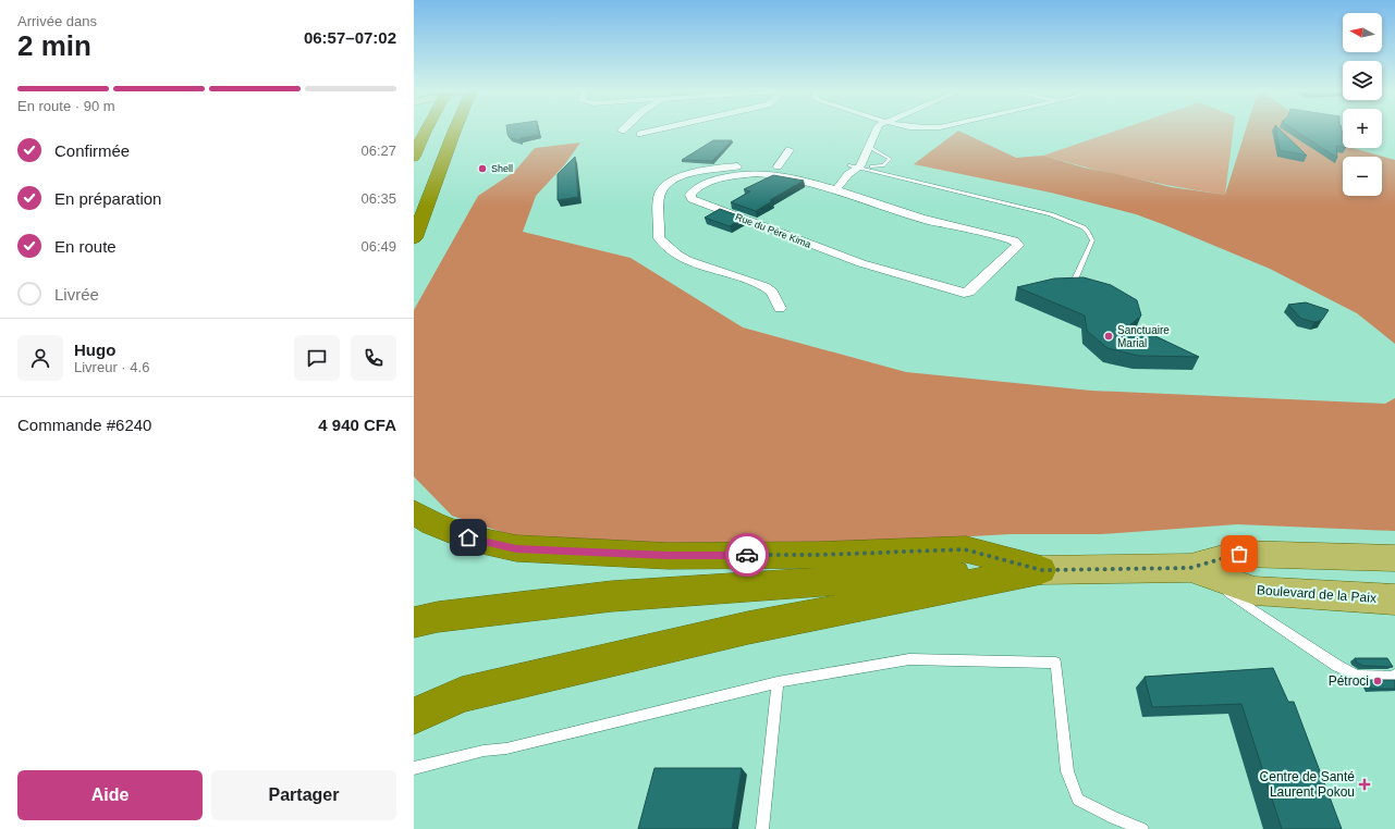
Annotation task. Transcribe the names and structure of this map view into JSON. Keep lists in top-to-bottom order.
{
  "streets": {
    "main road": ["Boulevard de la Paix"],
    "street": ["Rue du Père Kima"]
  },
  "places": {
    "other": ["Shell", "Sanctuaire Marial", "Pétroci"],
    "health": ["Centre de Santé Laurent Pokou"]
  },
  "north": "left",
  "page": {
    "heading": ["2 min", "Arrivée dans", "06:57–07:02"],
    "panel": [
      "Hugo",
      "Livreur · 4.6",
      "Commande #6240",
      "4 940 CFA"
    ],
    "map_buttons": ["+", "−"],
    "bar": "En route · 90 m",
    "list": [
      ["Confirmée", "06:27"],
      ["En préparation", "06:35"],
      ["En route", "06:49"],
      "Livrée"
    ],
    "buttons": ["Aide", "Partager"]
  }
}
